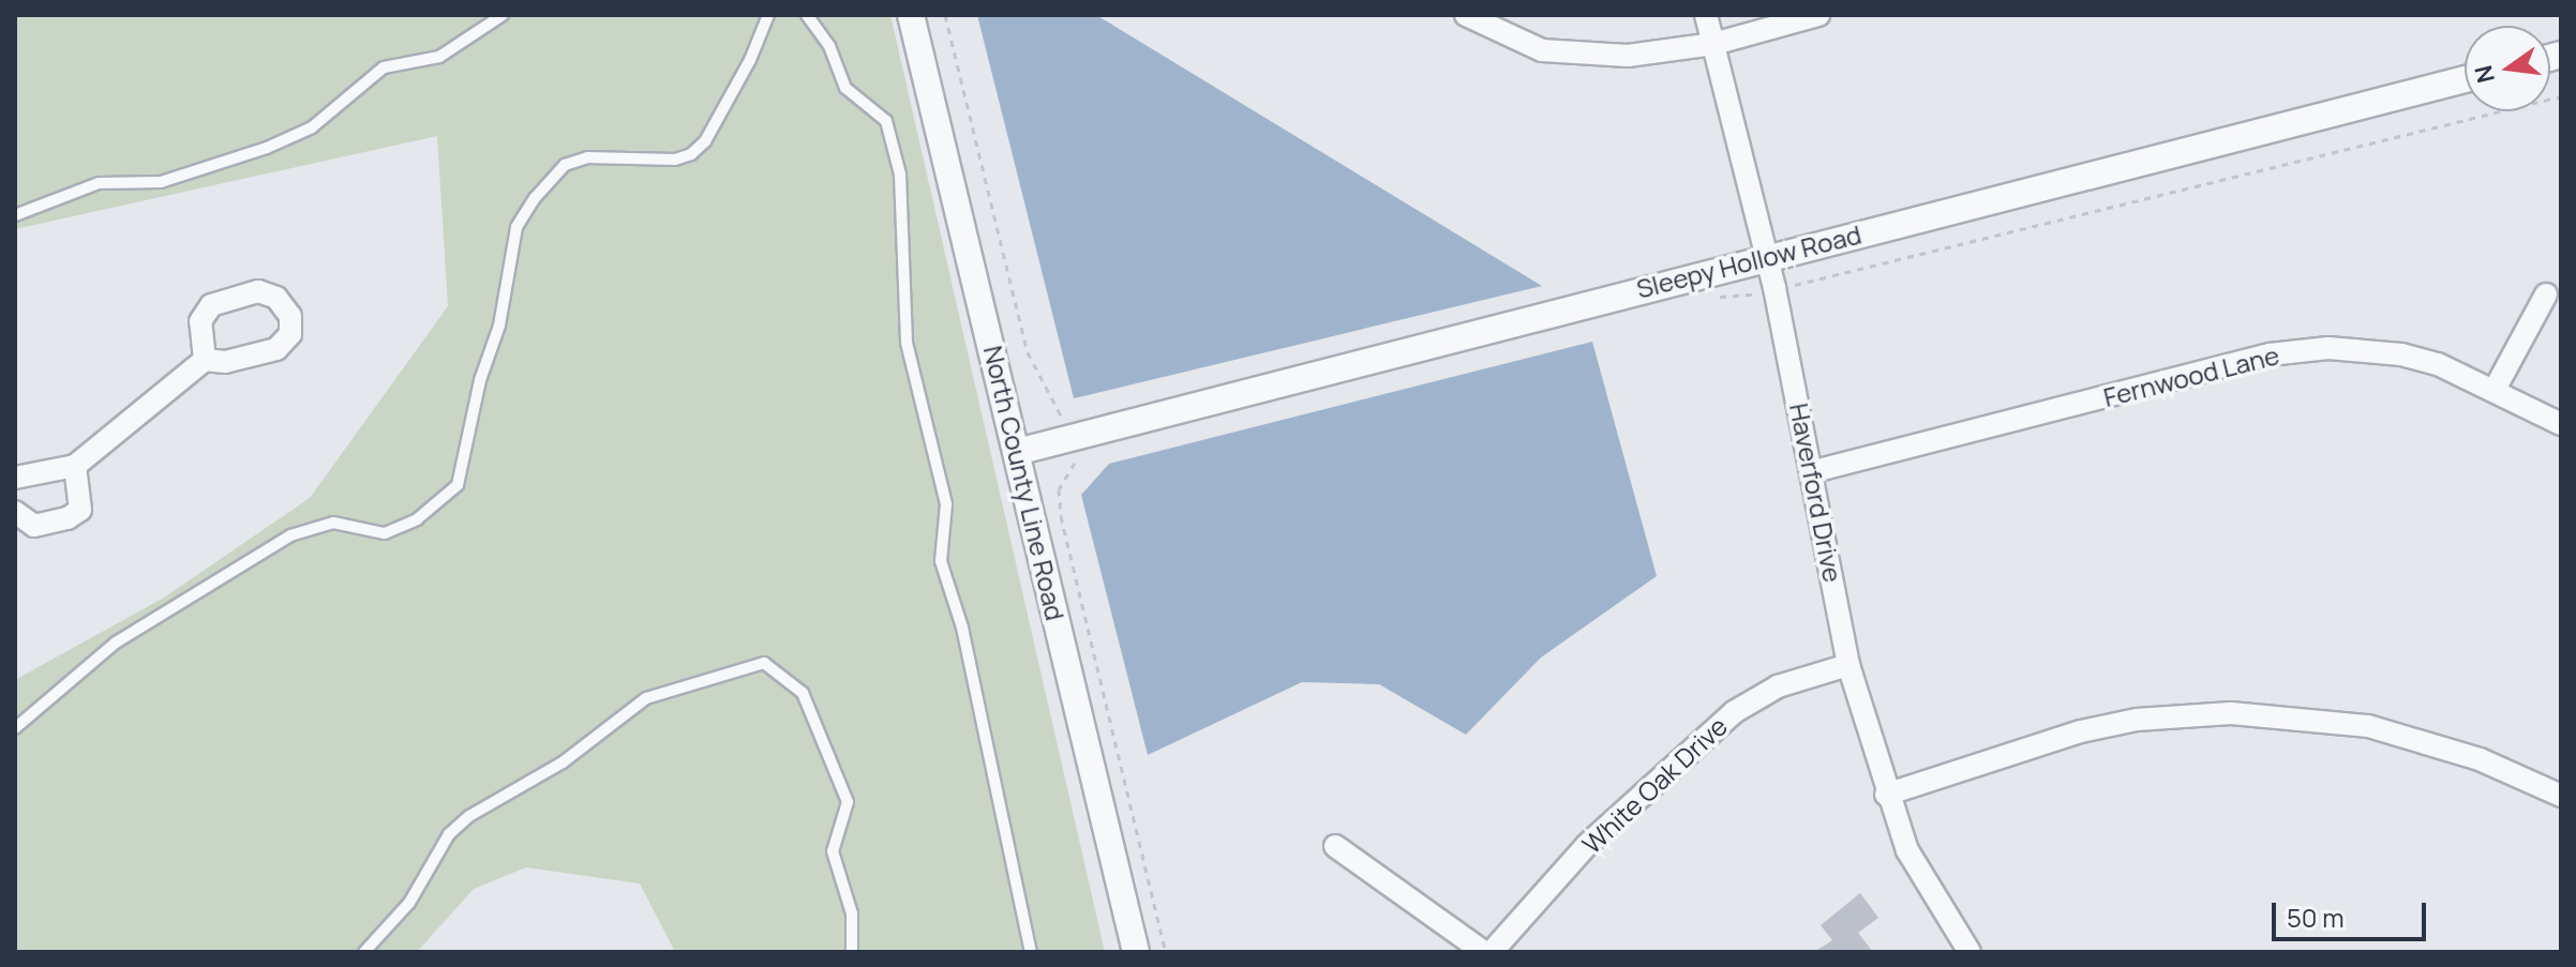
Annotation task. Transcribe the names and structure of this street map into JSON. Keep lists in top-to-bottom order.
{
  "streets": {
    "street": [
      "Sleepy Hollow Road",
      "Fernwood Lane",
      "North County Line Road",
      "Haverford Drive",
      "White Oak Drive"
    ]
  },
  "crossings": [
    ["Sleepy Hollow Road", "North County Line Road"],
    ["Sleepy Hollow Road", "Haverford Drive"],
    ["Fernwood Lane", "Haverford Drive"],
    ["Haverford Drive", "White Oak Drive"]
  ],
  "scale_bar": "50 m",
  "north": "left"
}
